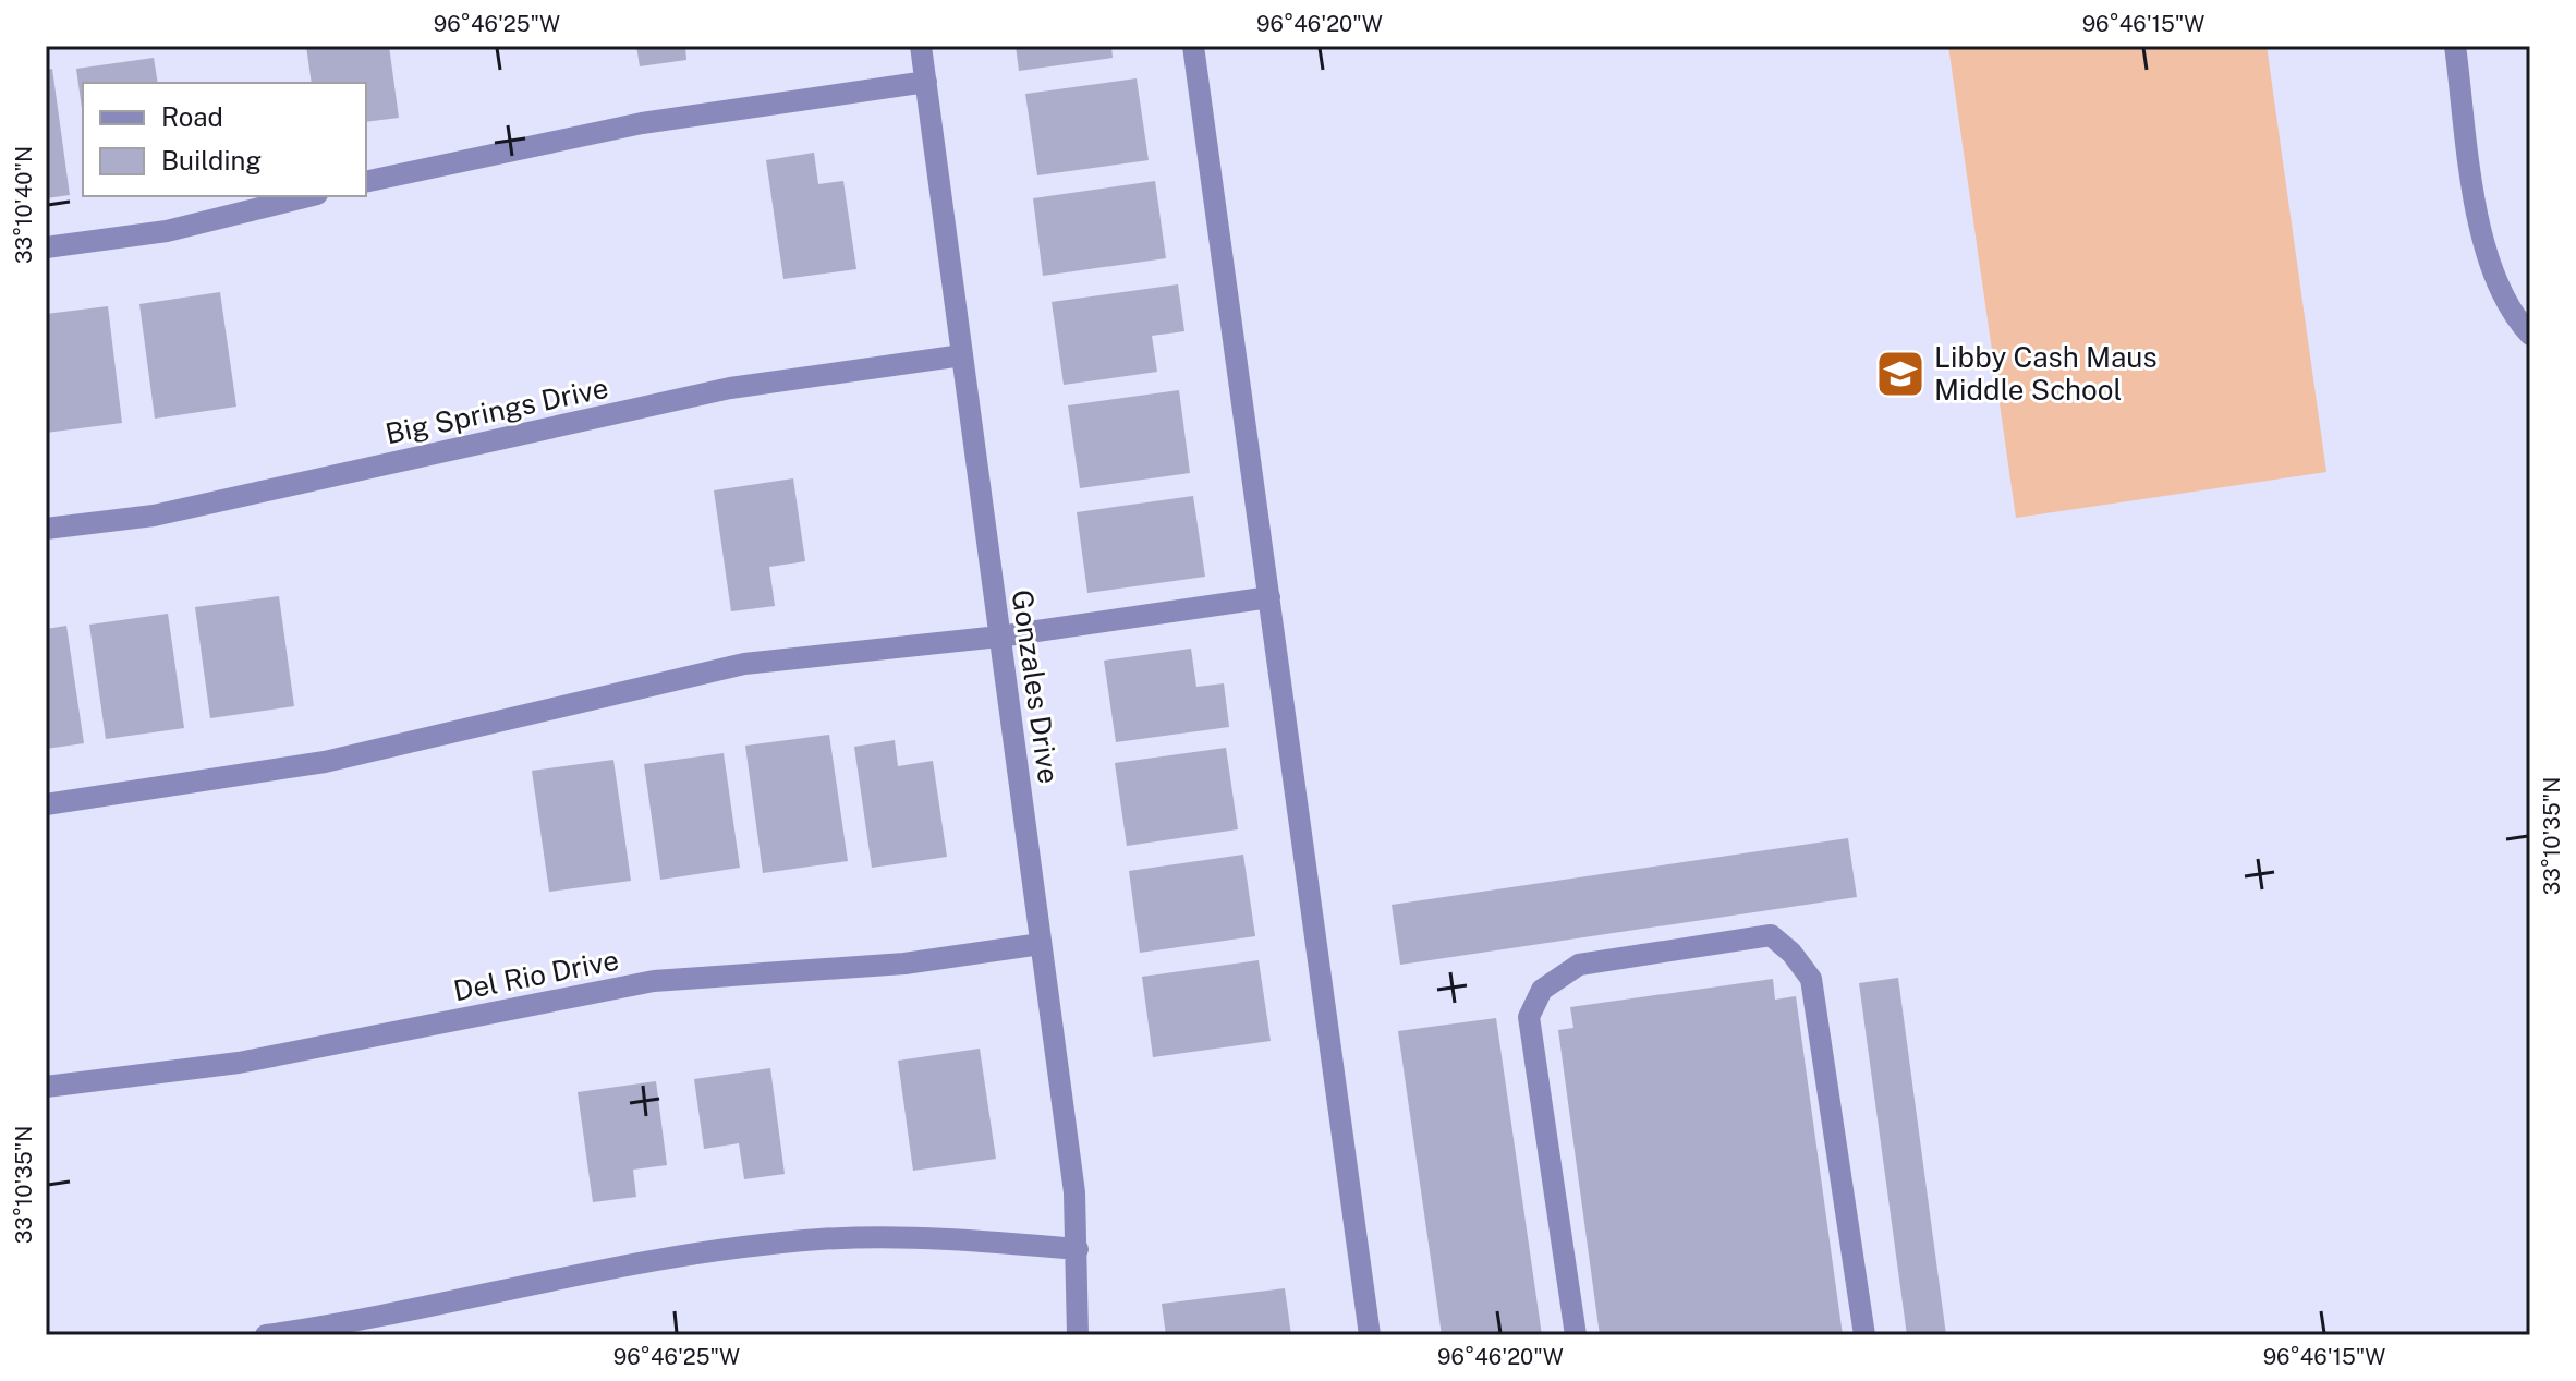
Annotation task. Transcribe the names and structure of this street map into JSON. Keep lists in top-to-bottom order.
{
  "streets": {
    "street": ["Big Springs Drive", "Gonzales Drive", "Del Rio Drive"]
  },
  "crossings": [
    ["Big Springs Drive", "Gonzales Drive"],
    ["Gonzales Drive", "Del Rio Drive"]
  ],
  "places": {
    "school or university": ["Libby Cash Maus Middle School"]
  },
  "legend": ["Road", "Building"],
  "coordinates": [
    "96°46'25\"W",
    "96°46'20\"W",
    "96°46'15\"W",
    "33°10'40\"N",
    "33°10'35\"N"
  ]
}
